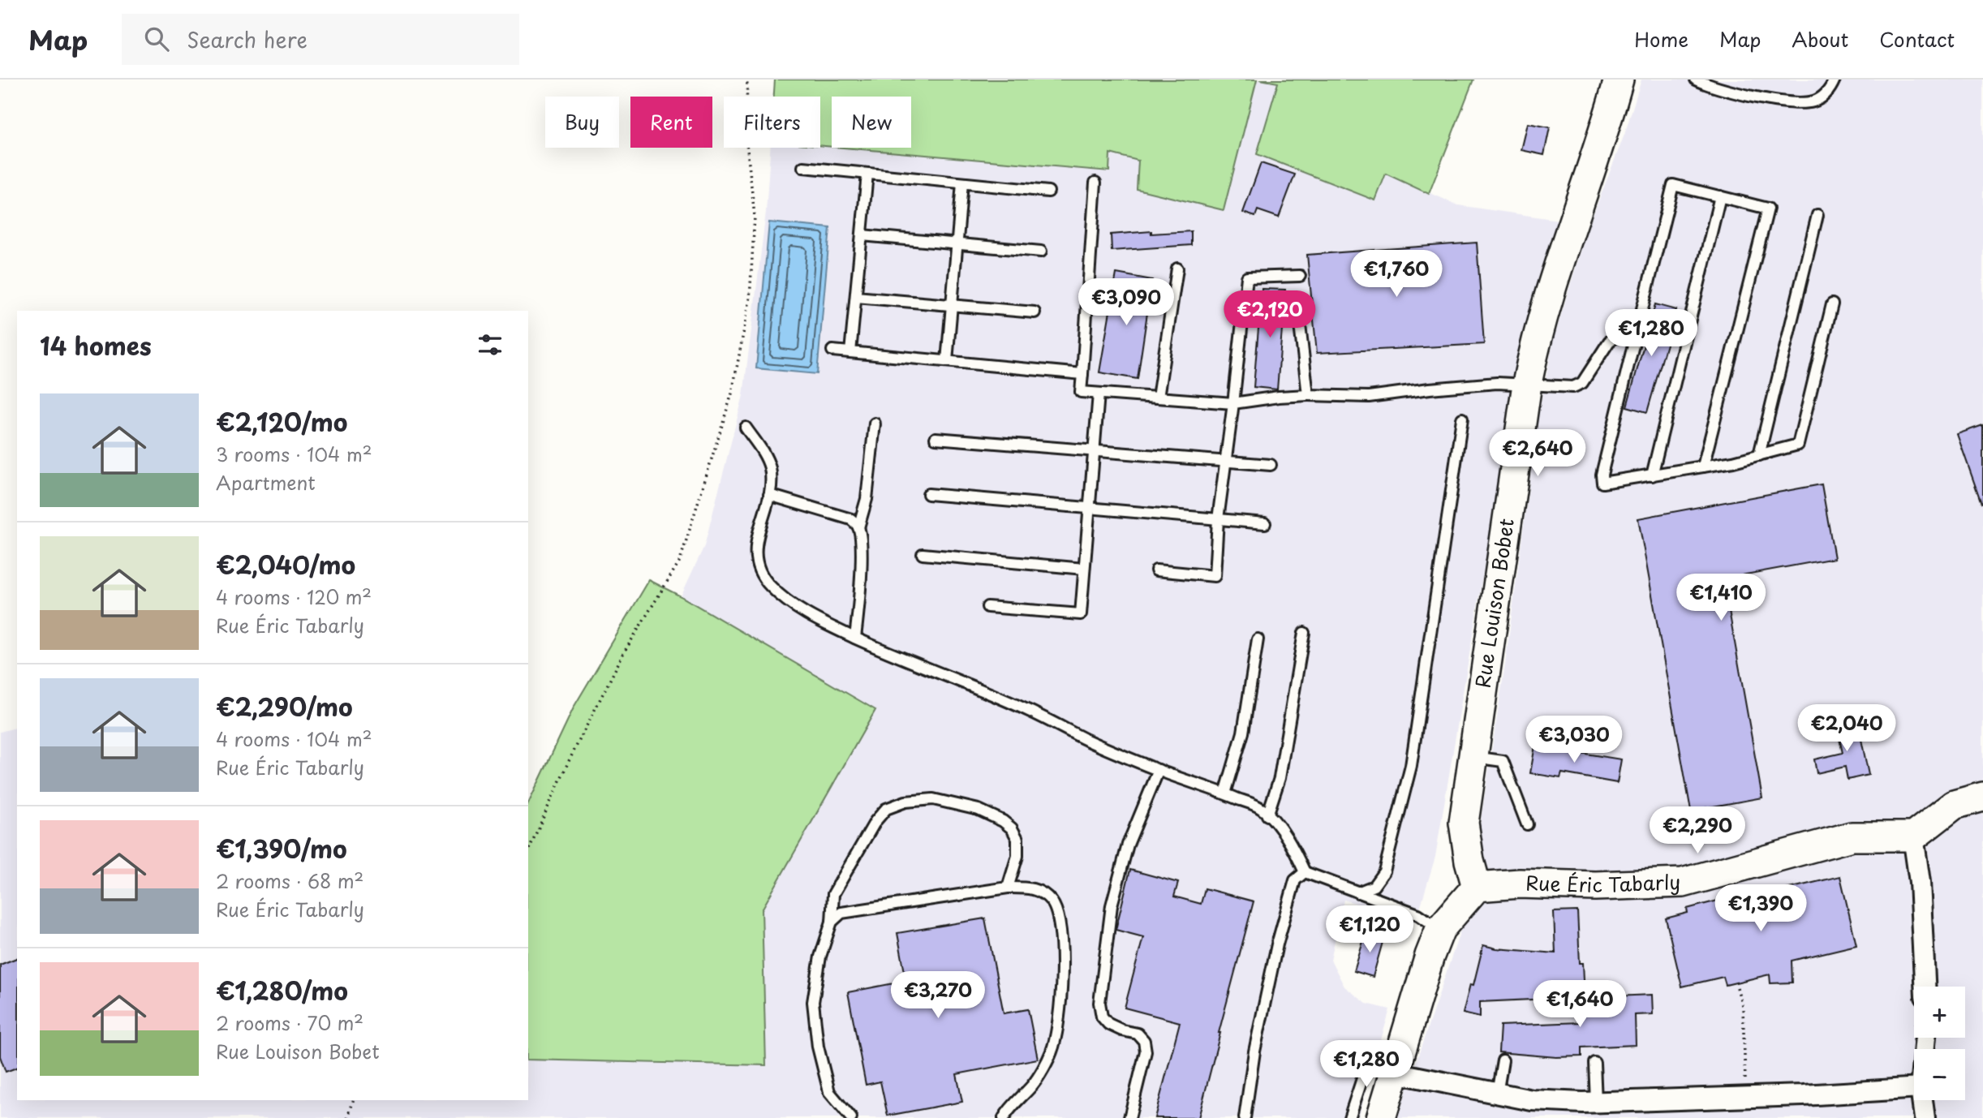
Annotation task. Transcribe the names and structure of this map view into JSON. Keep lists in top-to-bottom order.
{
  "streets": {
    "street": ["Rue Louison Bobet", "Rue Éric Tabarly"]
  },
  "crossings": [
    ["Rue Louison Bobet", "Rue Éric Tabarly"]
  ],
  "page": {
    "header": "Map",
    "search": "Search here",
    "nav": [
      "Home",
      "Map",
      "About",
      "Contact"
    ],
    "chip": [
      "Buy",
      "Rent",
      "Filters",
      "New"
    ],
    "price": [
      "€1,760",
      "€3,090",
      "€2,120",
      "€1,280",
      "€2,640",
      "€1,410",
      "€2,040",
      "€3,030",
      "€2,290",
      "€1,390",
      "€1,120",
      "€3,270",
      "€1,640",
      "€1,280"
    ],
    "heading": "14 homes",
    "list": [
      {
        "name": "€2,120/mo",
        "note": "3 rooms · 104 m² · Apartment"
      },
      {
        "name": "€2,040/mo",
        "note": "4 rooms · 120 m² · Rue Éric Tabarly"
      },
      {
        "name": "€2,290/mo",
        "note": "4 rooms · 104 m² · Rue Éric Tabarly"
      },
      {
        "name": "€1,390/mo",
        "note": "2 rooms · 68 m² · Rue Éric Tabarly"
      },
      {
        "name": "€1,280/mo",
        "note": "2 rooms · 70 m² · Rue Louison Bobet"
      }
    ],
    "map_buttons": ["+", "−"]
  }
}
